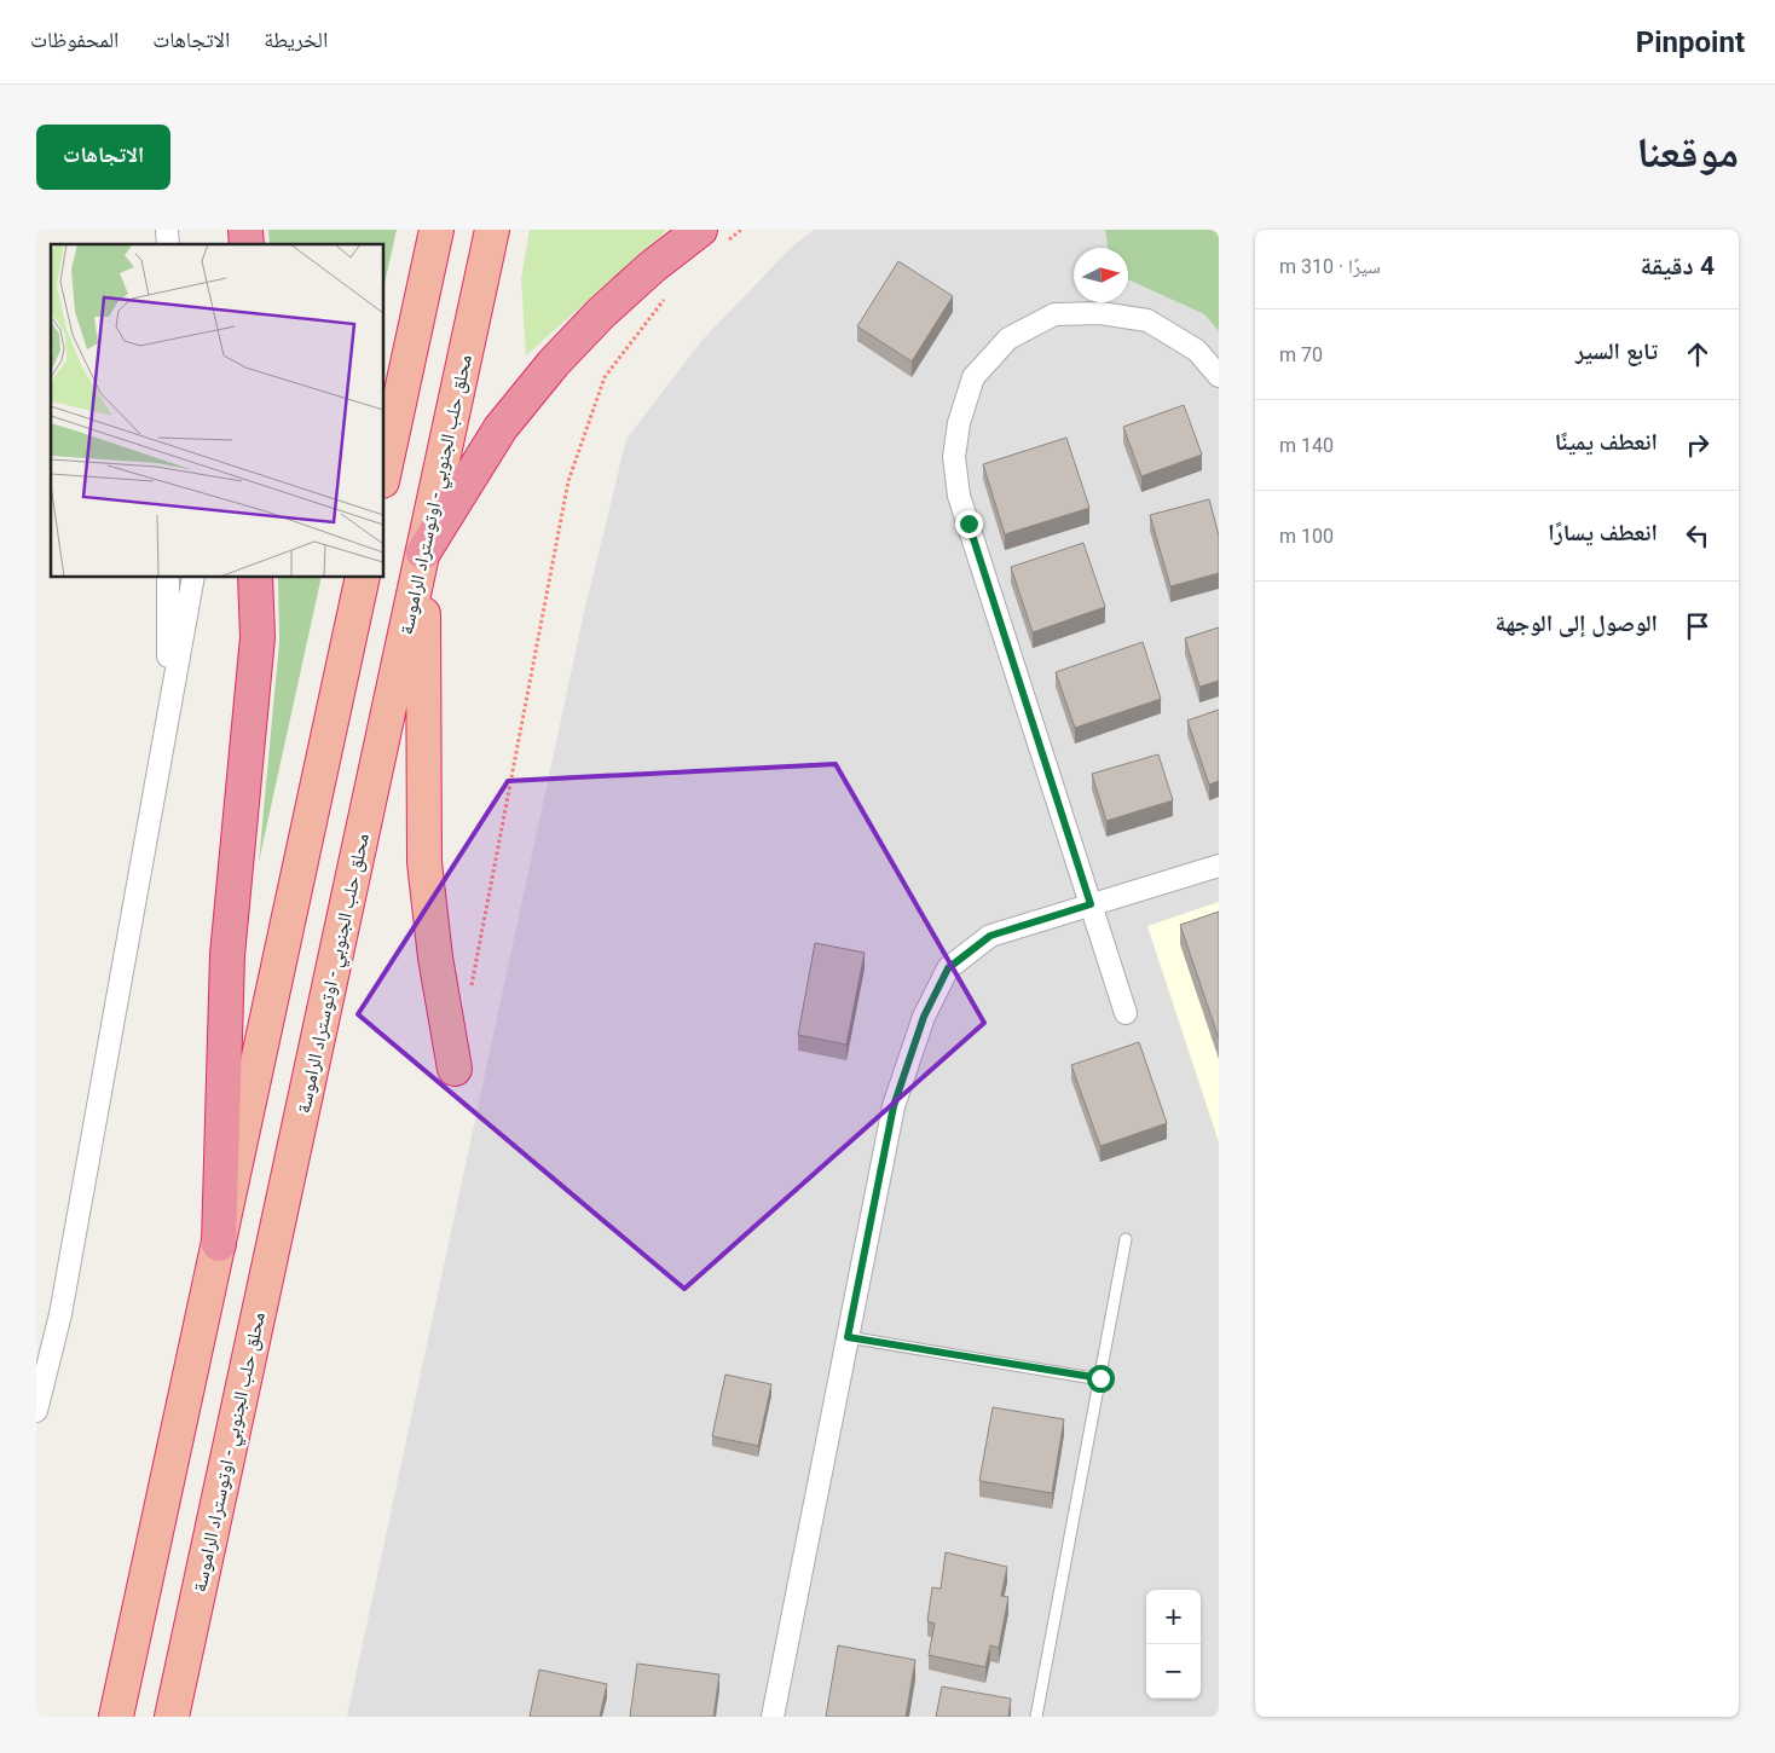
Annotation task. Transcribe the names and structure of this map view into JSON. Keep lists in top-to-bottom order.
{
  "streets": {
    "highway": ["محلق حلب الجنوبي - اوتوستراد الراموسة"]
  },
  "north": "right",
  "page": {
    "header": "Pinpoint",
    "nav": ["الخريطة", "الاتجاهات", "المحفوظات"],
    "title": "موقعنا",
    "buttons": "الاتجاهات",
    "heading": ["4 دقيقة", "سيرًا · 310 m"],
    "list": [
      ["تابع السير", "70 m"],
      ["انعطف يمينًا", "140 m"],
      ["انعطف يسارًا", "100 m"],
      "الوصول إلى الوجهة"
    ],
    "map_buttons": ["+", "−"]
  }
}
